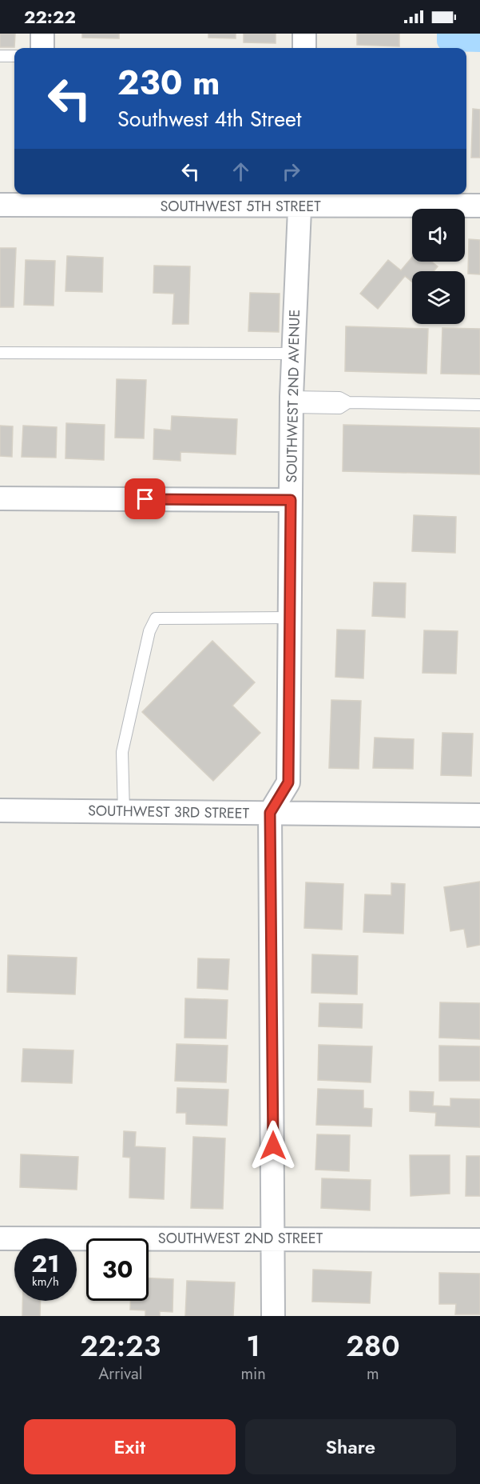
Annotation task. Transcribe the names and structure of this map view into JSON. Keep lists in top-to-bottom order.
{
  "streets": {
    "street": [
      "SOUTHWEST 5TH STREET",
      "SOUTHWEST 2ND AVENUE",
      "SOUTHWEST 3RD STREET",
      "SOUTHWEST 2ND STREET"
    ]
  },
  "crossings": [
    ["SOUTHWEST 5TH STREET", "SOUTHWEST 2ND AVENUE"],
    ["SOUTHWEST 2ND AVENUE", "SOUTHWEST 3RD STREET"]
  ],
  "page": {
    "status": "22:22",
    "turn": ["230 m", "Southwest 4th Street"],
    "speed": "21 km/h",
    "limit": "30",
    "eta": [
      "22:23",
      "Arrival",
      "1",
      "min",
      "280",
      "m"
    ],
    "buttons": ["Exit", "Share"]
  }
}
